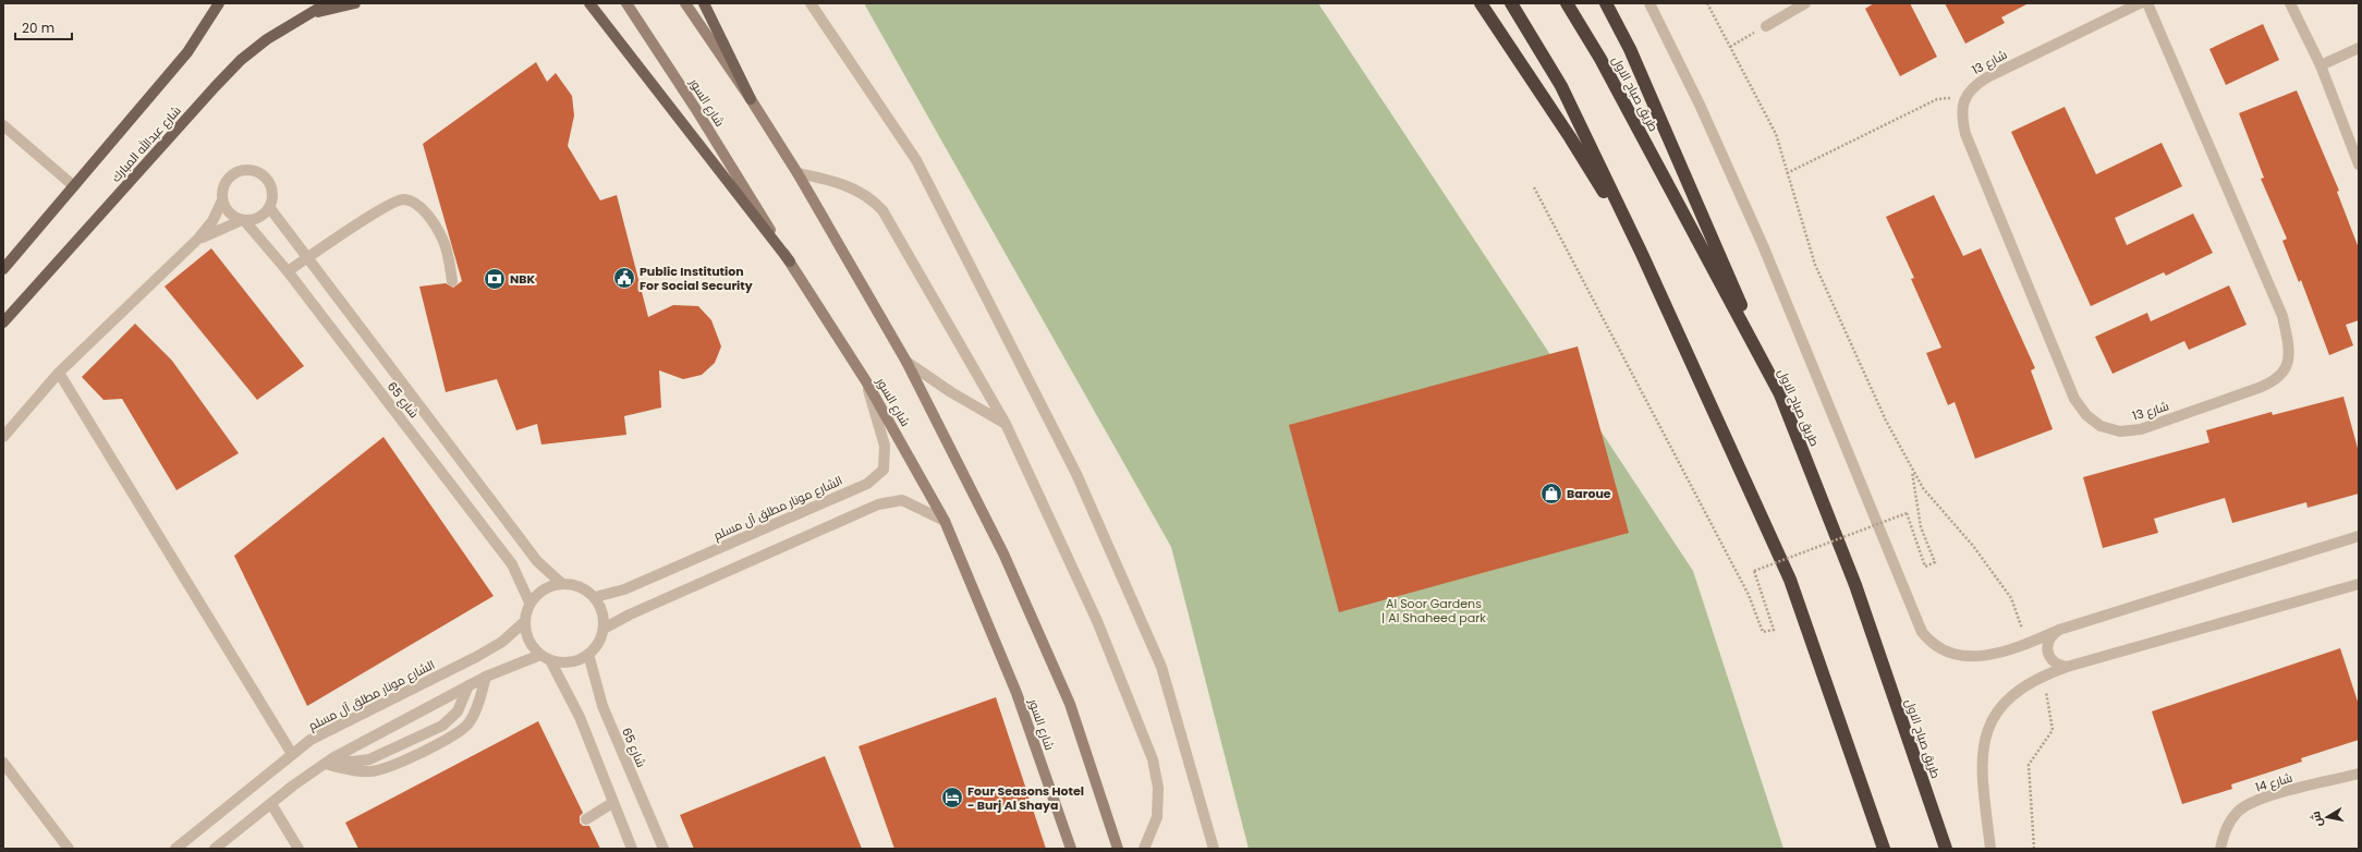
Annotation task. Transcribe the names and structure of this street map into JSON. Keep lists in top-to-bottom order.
{
  "streets": {
    "highway": ["طريق صباح الاول"],
    "main road": ["شارع السور", "شارع عبدالله المبارك"],
    "street": [
      "شارع 13",
      "شارع 65",
      "الشارع مونار مطلق آل مسلم",
      "شارع 14"
    ]
  },
  "crossings": [
    ["شارع السور", "الشارع مونار مطلق آل مسلم"],
    ["شارع 65", "الشارع مونار مطلق آل مسلم"]
  ],
  "parks": ["Al Soor Gardens | Al Shaheed park"],
  "places": {
    "public building": ["Public Institution For Social Security"],
    "bank": ["NBK"],
    "shop": ["Baroue"],
    "hotel": ["Four Seasons Hotel - Burj Al Shaya"]
  },
  "scale_bar": "20 m",
  "north": "left"
}
